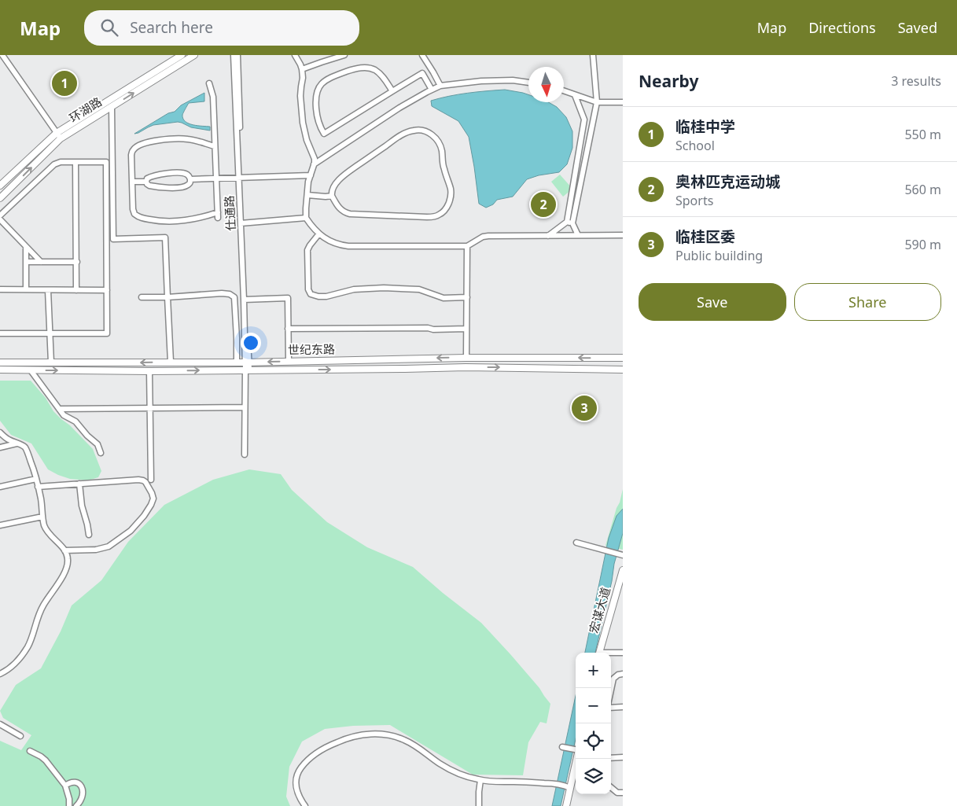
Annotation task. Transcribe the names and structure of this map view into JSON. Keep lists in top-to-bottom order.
{
  "streets": {
    "main road": ["环湖路", "世纪东路", "宏谋大道"],
    "street": ["仕通路"]
  },
  "crossings": [
    ["仕通路", "世纪东路"]
  ],
  "north": "bottom",
  "page": {
    "header": "Map",
    "search": "Search here",
    "nav": ["Map", "Directions", "Saved"],
    "heading": ["Nearby", "3 results"],
    "pins": ["1", "2", "3"],
    "list": [
      {
        "mark": "1",
        "name": "临桂中学",
        "note": "School",
        "value": "550 m"
      },
      {
        "mark": "2",
        "name": "奥林匹克运动城",
        "note": "Sports",
        "value": "560 m"
      },
      {
        "mark": "3",
        "name": "临桂区委",
        "note": "Public building",
        "value": "590 m"
      }
    ],
    "buttons": ["Save", "Share"],
    "map_buttons": ["+", "−"]
  }
}
